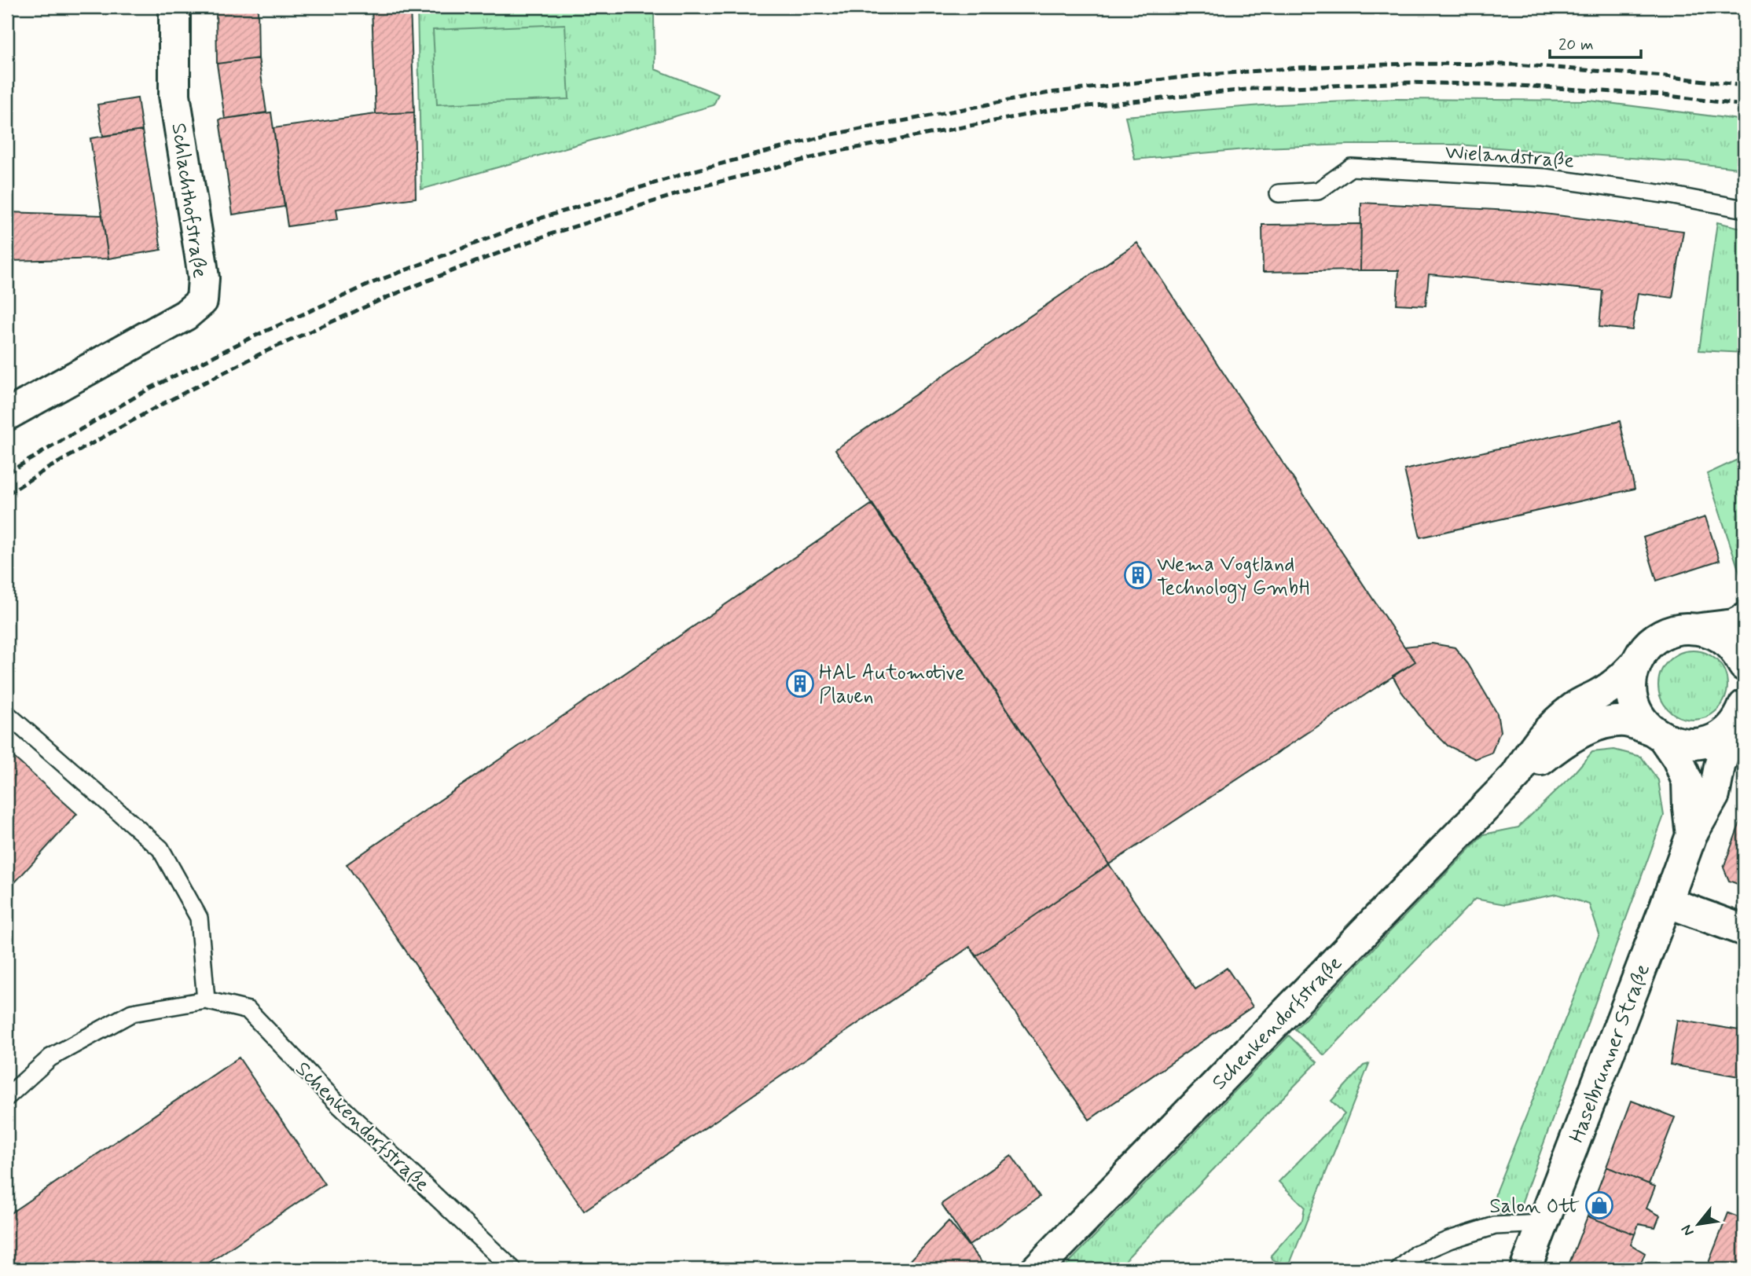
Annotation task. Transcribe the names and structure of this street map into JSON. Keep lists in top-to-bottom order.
{
  "streets": {
    "street": ["Schlachthofstraße", "Schenkendorfstraße", "Haselbrunner Straße"],
    "lane": ["Wielandstraße"]
  },
  "crossings": [
    ["Schenkendorfstraße", "Haselbrunner Straße"]
  ],
  "places": {
    "building": ["Wema Vogtland Technology GmbH", "HAL Automotive Plauen"],
    "shop": ["Salon Ott"]
  },
  "scale_bar": "20 m",
  "north": "bottom left"
}
